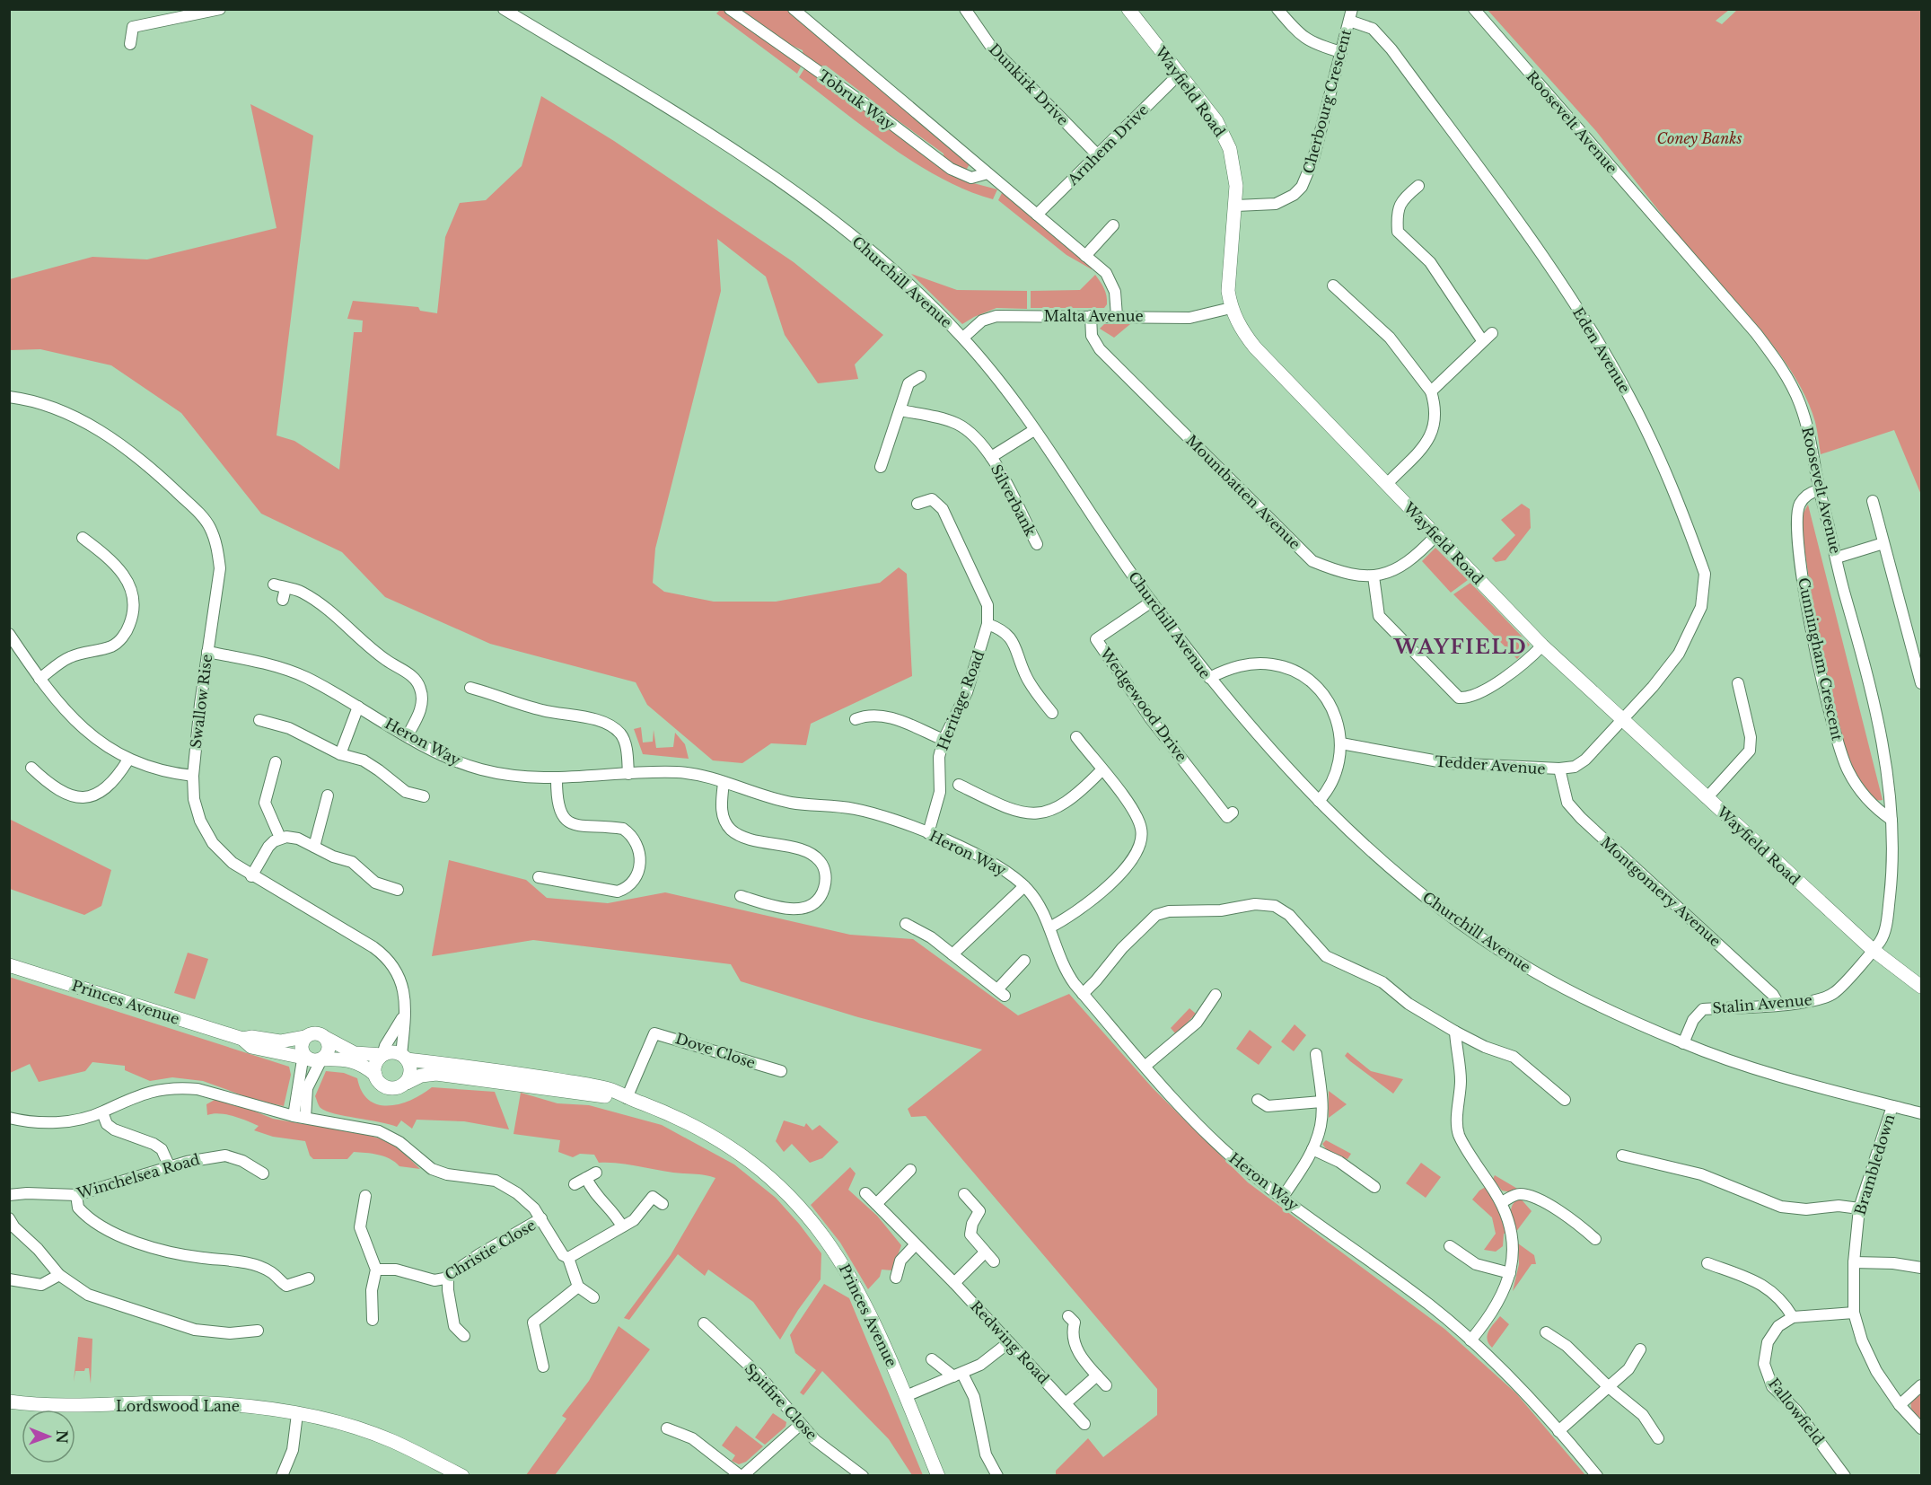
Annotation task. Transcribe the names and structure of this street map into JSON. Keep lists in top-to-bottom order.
{
  "streets": {
    "street": [
      "Dunkirk Drive",
      "Wayfield Road",
      "Tobruk Way",
      "Cherbourg Crescent",
      "Roosevelt Avenue",
      "Arnhem Drive",
      "Churchill Avenue",
      "Malta Avenue",
      "Eden Avenue",
      "Mountbatten Avenue",
      "Silverbank",
      "Cunningham Crescent",
      "Heritage Road",
      "Swallow Rise",
      "Wedgewood Drive",
      "Heron Way",
      "Tedder Avenue",
      "Montgomery Avenue",
      "Princes Avenue",
      "Stalin Avenue",
      "Dove Close",
      "Brambledown",
      "Winchelsea Road",
      "Christie Close",
      "Redwing Road",
      "Spitfire Close",
      "Lordswood Lane",
      "Fallowfield"
    ]
  },
  "crossings": [
    ["Dunkirk Drive", "Arnhem Drive"],
    ["Wayfield Road", "Cherbourg Crescent"],
    ["Wayfield Road", "Roosevelt Avenue"],
    ["Wayfield Road", "Arnhem Drive"],
    ["Wayfield Road", "Malta Avenue"],
    ["Wayfield Road", "Eden Avenue"],
    ["Wayfield Road", "Mountbatten Avenue"],
    ["Wayfield Road", "Tedder Avenue"],
    ["Wayfield Road", "Stalin Avenue"],
    ["Tobruk Way", "Arnhem Drive"],
    ["Tobruk Way", "Malta Avenue"],
    ["Cherbourg Crescent", "Eden Avenue"],
    ["Roosevelt Avenue", "Cunningham Crescent"],
    ["Roosevelt Avenue", "Stalin Avenue"],
    ["Churchill Avenue", "Malta Avenue"],
    ["Churchill Avenue", "Silverbank"],
    ["Churchill Avenue", "Wedgewood Drive"],
    ["Churchill Avenue", "Stalin Avenue"],
    ["Churchill Avenue", "Brambledown"],
    ["Malta Avenue", "Mountbatten Avenue"],
    ["Eden Avenue", "Tedder Avenue"],
    ["Heritage Road", "Heron Way"],
    ["Swallow Rise", "Heron Way"],
    ["Swallow Rise", "Princes Avenue"],
    ["Tedder Avenue", "Montgomery Avenue"],
    ["Montgomery Avenue", "Stalin Avenue"],
    ["Princes Avenue", "Dove Close"]
  ],
  "districts": ["WAYFIELD"],
  "parks": ["Coney Banks"],
  "north": "right"
}
